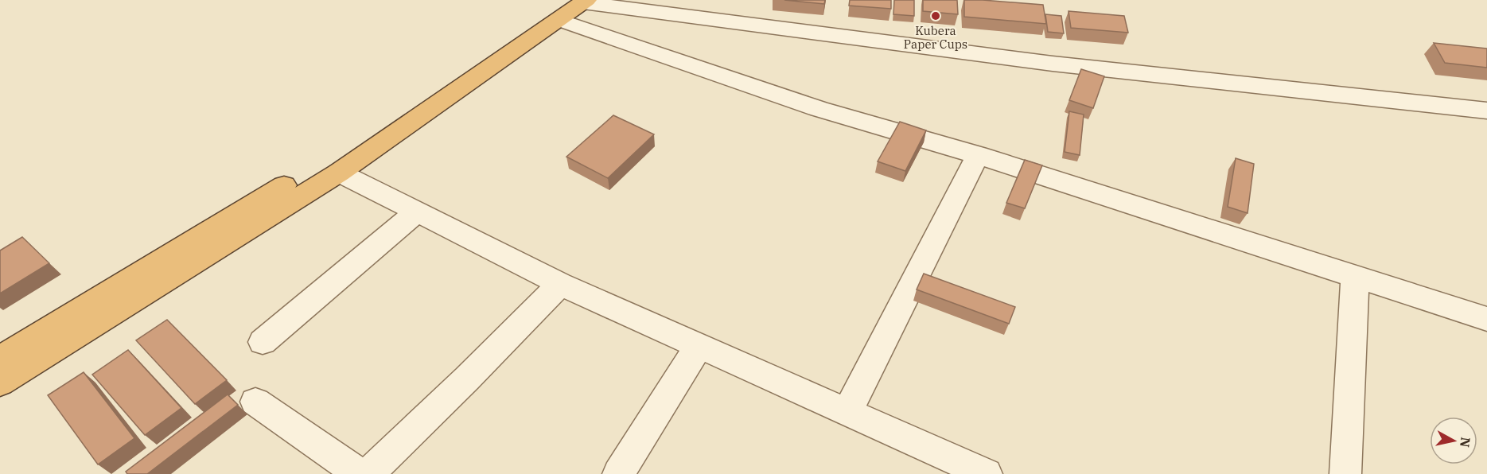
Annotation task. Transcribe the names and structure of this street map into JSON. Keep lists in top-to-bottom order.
{
  "places": ["Kubera Paper Cups"],
  "north": "right"
}
